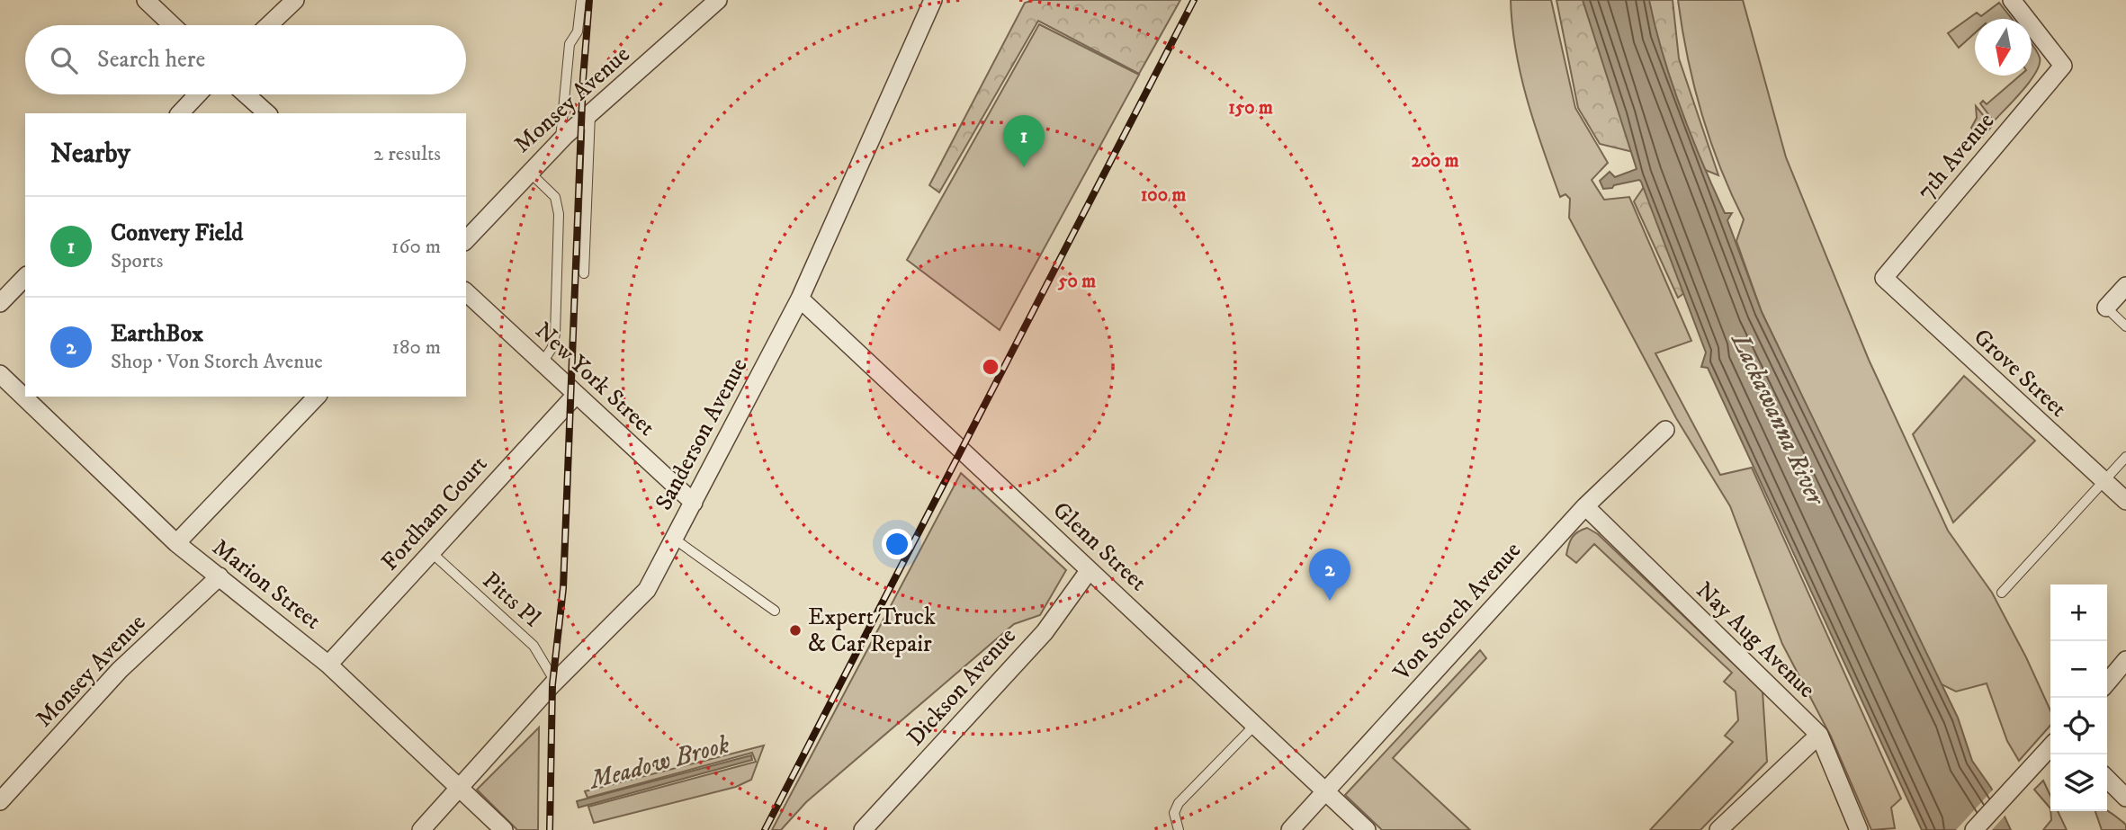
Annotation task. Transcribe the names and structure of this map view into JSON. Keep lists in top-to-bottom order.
{
  "streets": {
    "street": [
      "Monsey Avenue",
      "7th Avenue",
      "Grove Street",
      "New York Street",
      "Sanderson Avenue",
      "Fordham Court",
      "Glenn Street",
      "Marion Street",
      "Von Storch Avenue",
      "Nay Aug Avenue",
      "Dickson Avenue"
    ],
    "lane": ["Pitts Pl"]
  },
  "crossings": [
    ["Monsey Avenue", "Marion Street"],
    ["7th Avenue", "Grove Street"],
    ["New York Street", "Sanderson Avenue"],
    ["New York Street", "Fordham Court"],
    ["Sanderson Avenue", "Glenn Street"],
    ["Sanderson Avenue", "Marion Street"],
    ["Sanderson Avenue", "Pitts Pl"],
    ["Fordham Court", "Marion Street"],
    ["Fordham Court", "Pitts Pl"],
    ["Glenn Street", "Von Storch Avenue"],
    ["Glenn Street", "Dickson Avenue"],
    ["Von Storch Avenue", "Nay Aug Avenue"]
  ],
  "water": ["Lackawanna River", "Meadow Brook"],
  "places": ["Expert Truck & Car Repair"],
  "north": "bottom",
  "page": {
    "search": "Search here",
    "heading": ["Nearby", "2 results"],
    "pins": ["1", "2"],
    "list": [
      {
        "mark": "1",
        "name": "Convery Field",
        "note": "Sports",
        "value": "160 m"
      },
      {
        "mark": "2",
        "name": "EarthBox",
        "note": "Shop · Von Storch Avenue",
        "value": "180 m"
      }
    ],
    "map_buttons": ["+", "−"]
  },
  "rings": [
    "150 m",
    "200 m",
    "100 m",
    "50 m"
  ]
}
